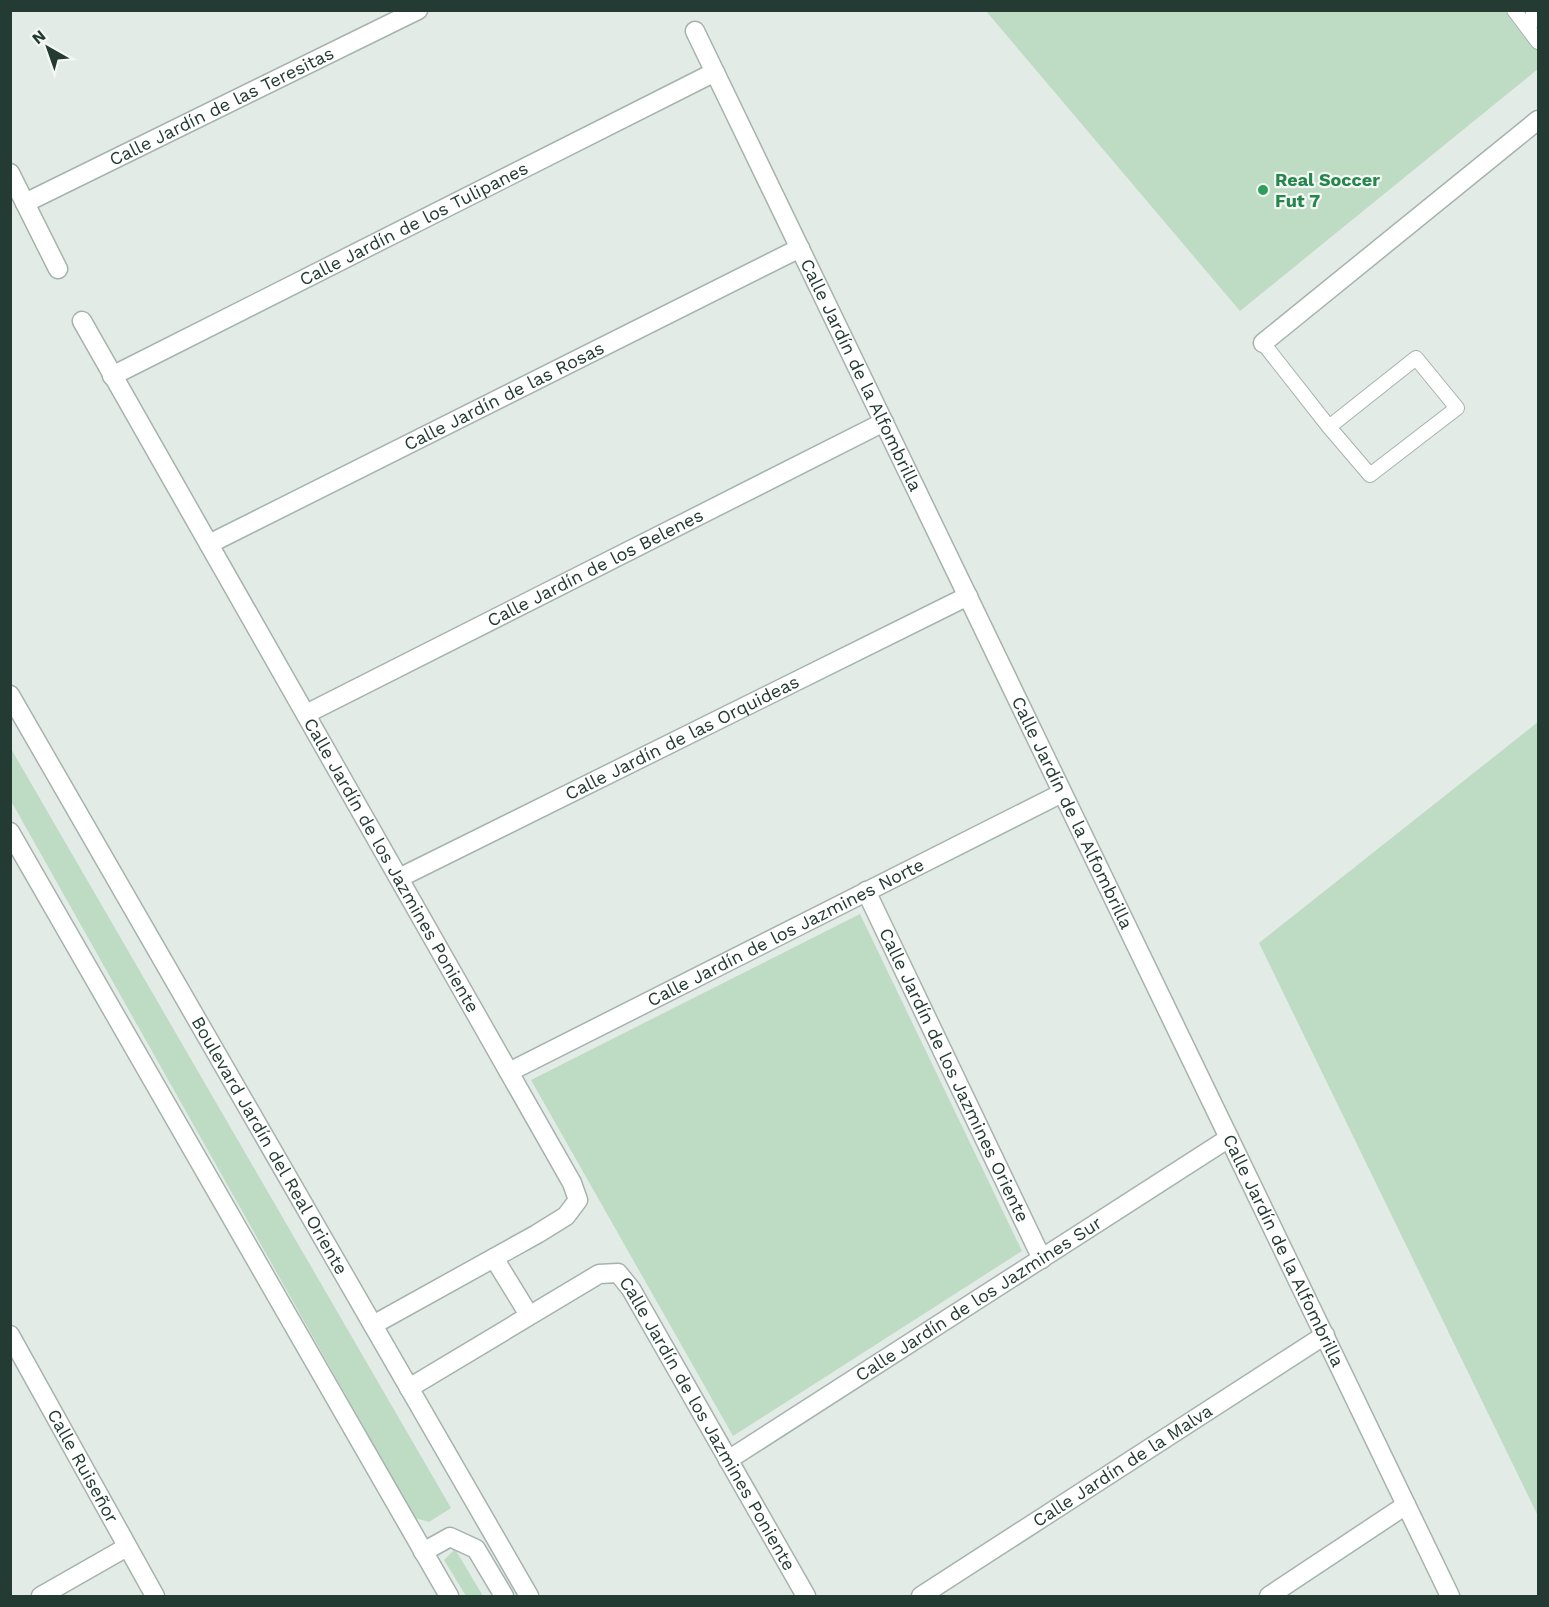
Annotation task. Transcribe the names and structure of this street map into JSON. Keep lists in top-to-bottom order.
{
  "streets": {
    "street": [
      "Calle Jardín de las Teresitas",
      "Calle Jardín de los Tulipanes",
      "Calle Jardín de la Alfombrilla",
      "Calle Jardín de las Rosas",
      "Calle Jardín de los Belenes",
      "Calle Jardín de las Orquideas",
      "Calle Jardín de los Jazmines Poniente",
      "Calle Jardín de los Jazmines Norte",
      "Calle Jardín de los Jazmines Oriente",
      "Boulevard Jardín del Real Oriente",
      "Calle Jardín de los Jazmines Sur",
      "Calle Ruiseñor",
      "Calle Jardín de la Malva"
    ]
  },
  "crossings": [
    ["Calle Jardín de los Tulipanes", "Calle Jardín de la Alfombrilla"],
    ["Calle Jardín de los Tulipanes", "Calle Jardín de los Jazmines Poniente"],
    ["Calle Jardín de la Alfombrilla", "Calle Jardín de las Rosas"],
    ["Calle Jardín de la Alfombrilla", "Calle Jardín de los Belenes"],
    ["Calle Jardín de la Alfombrilla", "Calle Jardín de las Orquideas"],
    ["Calle Jardín de la Alfombrilla", "Calle Jardín de los Jazmines Norte"],
    ["Calle Jardín de la Alfombrilla", "Calle Jardín de los Jazmines Sur"],
    ["Calle Jardín de la Alfombrilla", "Calle Jardín de la Malva"],
    ["Calle Jardín de las Rosas", "Calle Jardín de los Jazmines Poniente"],
    ["Calle Jardín de los Belenes", "Calle Jardín de los Jazmines Poniente"],
    ["Calle Jardín de las Orquideas", "Calle Jardín de los Jazmines Poniente"],
    ["Calle Jardín de los Jazmines Poniente", "Calle Jardín de los Jazmines Norte"],
    ["Calle Jardín de los Jazmines Poniente", "Boulevard Jardín del Real Oriente"],
    ["Calle Jardín de los Jazmines Poniente", "Calle Jardín de los Jazmines Sur"],
    ["Calle Jardín de los Jazmines Norte", "Calle Jardín de los Jazmines Oriente"],
    ["Calle Jardín de los Jazmines Oriente", "Calle Jardín de los Jazmines Sur"]
  ],
  "places": ["Real Soccer Fut 7"],
  "north": "top left"
}
